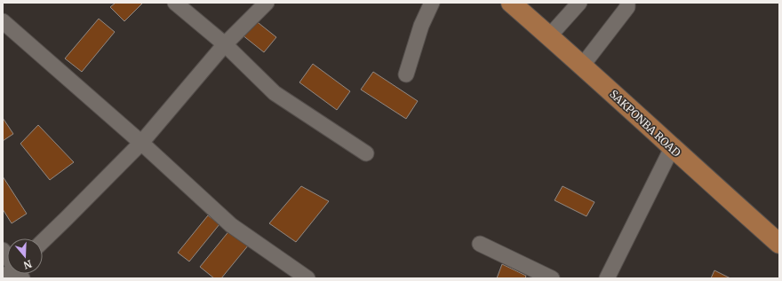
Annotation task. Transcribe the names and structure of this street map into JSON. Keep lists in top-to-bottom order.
{
  "streets": {
    "main road": ["SAKPONBA ROAD"]
  },
  "north": "bottom"
}
